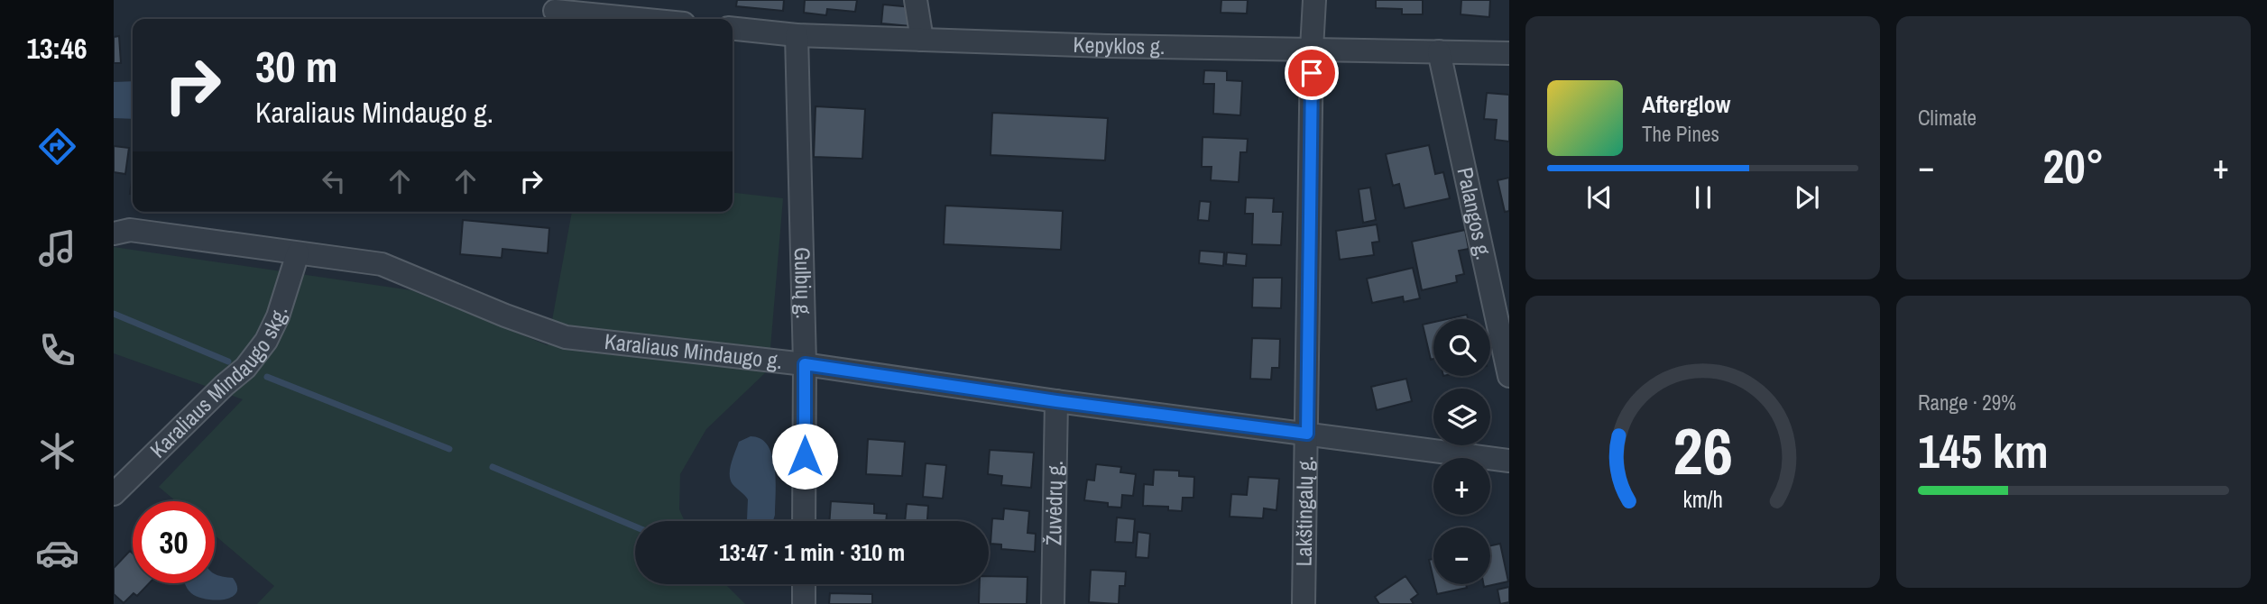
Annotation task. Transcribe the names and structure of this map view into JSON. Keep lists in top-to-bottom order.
{
  "streets": {
    "street": [
      "Kepyklos g.",
      "Palangos g.",
      "Gulbių g.",
      "Karaliaus Mindaugo g.",
      "Karaliaus Mindaugo skg.",
      "Žuvėdrų g.",
      "Lakštingalų g."
    ]
  },
  "crossings": [
    ["Kepyklos g.", "Palangos g."],
    ["Kepyklos g.", "Gulbių g."],
    ["Kepyklos g.", "Lakštingalų g."],
    ["Gulbių g.", "Karaliaus Mindaugo g."],
    ["Karaliaus Mindaugo g.", "Karaliaus Mindaugo skg."],
    ["Karaliaus Mindaugo g.", "Žuvėdrų g."],
    ["Karaliaus Mindaugo g.", "Lakštingalų g."]
  ],
  "page": {
    "tabs": "13:46",
    "tile": [
      "Climate",
      ["Range · 29%", "145 km"]
    ],
    "turn": ["30 m", "Karaliaus Mindaugo g."],
    "song": ["Afterglow", "The Pines"],
    "heat": ["−", "20°", "+"],
    "map_buttons": ["+", "−"],
    "limit": "30",
    "trip": "13:47 · 1 min · 310 m",
    "gauge": ["26", "km/h"]
  }
}
